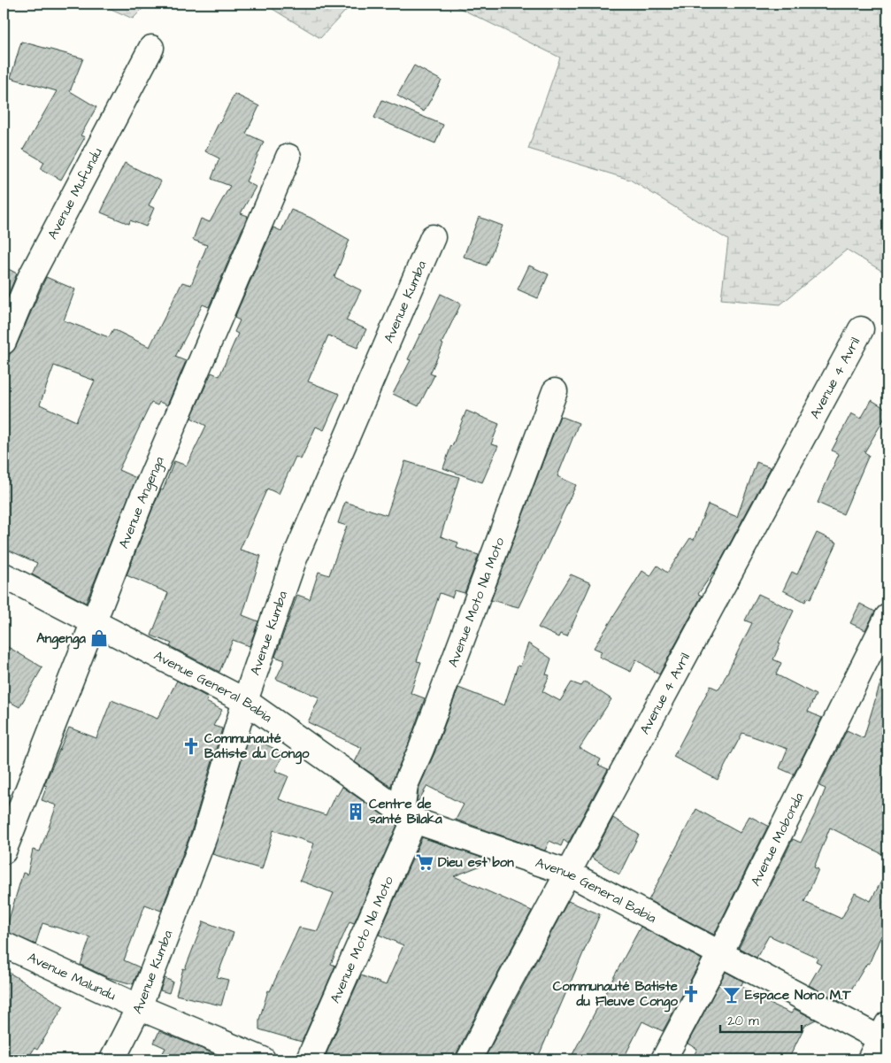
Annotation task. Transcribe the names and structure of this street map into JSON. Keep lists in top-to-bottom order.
{
  "streets": {
    "street": [
      "Avenue Mufundu",
      "Avenue Kumba",
      "Avenue 4 Avril",
      "Avenue Angenga",
      "Avenue Moto Na Moto",
      "Avenue General Babia",
      "Avenue Mobonda",
      "Avenue Malundu"
    ]
  },
  "crossings": [
    ["Avenue Kumba", "Avenue General Babia"],
    ["Avenue Kumba", "Avenue Malundu"],
    ["Avenue 4 Avril", "Avenue General Babia"],
    ["Avenue Angenga", "Avenue General Babia"],
    ["Avenue Moto Na Moto", "Avenue General Babia"],
    ["Avenue General Babia", "Avenue Mobonda"]
  ],
  "places": {
    "shop": ["Angenga"],
    "church": ["Communauté Batiste du Congo", "Communauté Batiste du Fleuve Congo"],
    "building": ["Centre de santé Bilaka"],
    "supermarket": ["Dieu est bon"],
    "bar": ["Espace Nono M.T"]
  },
  "scale_bar": "20 m"
}
